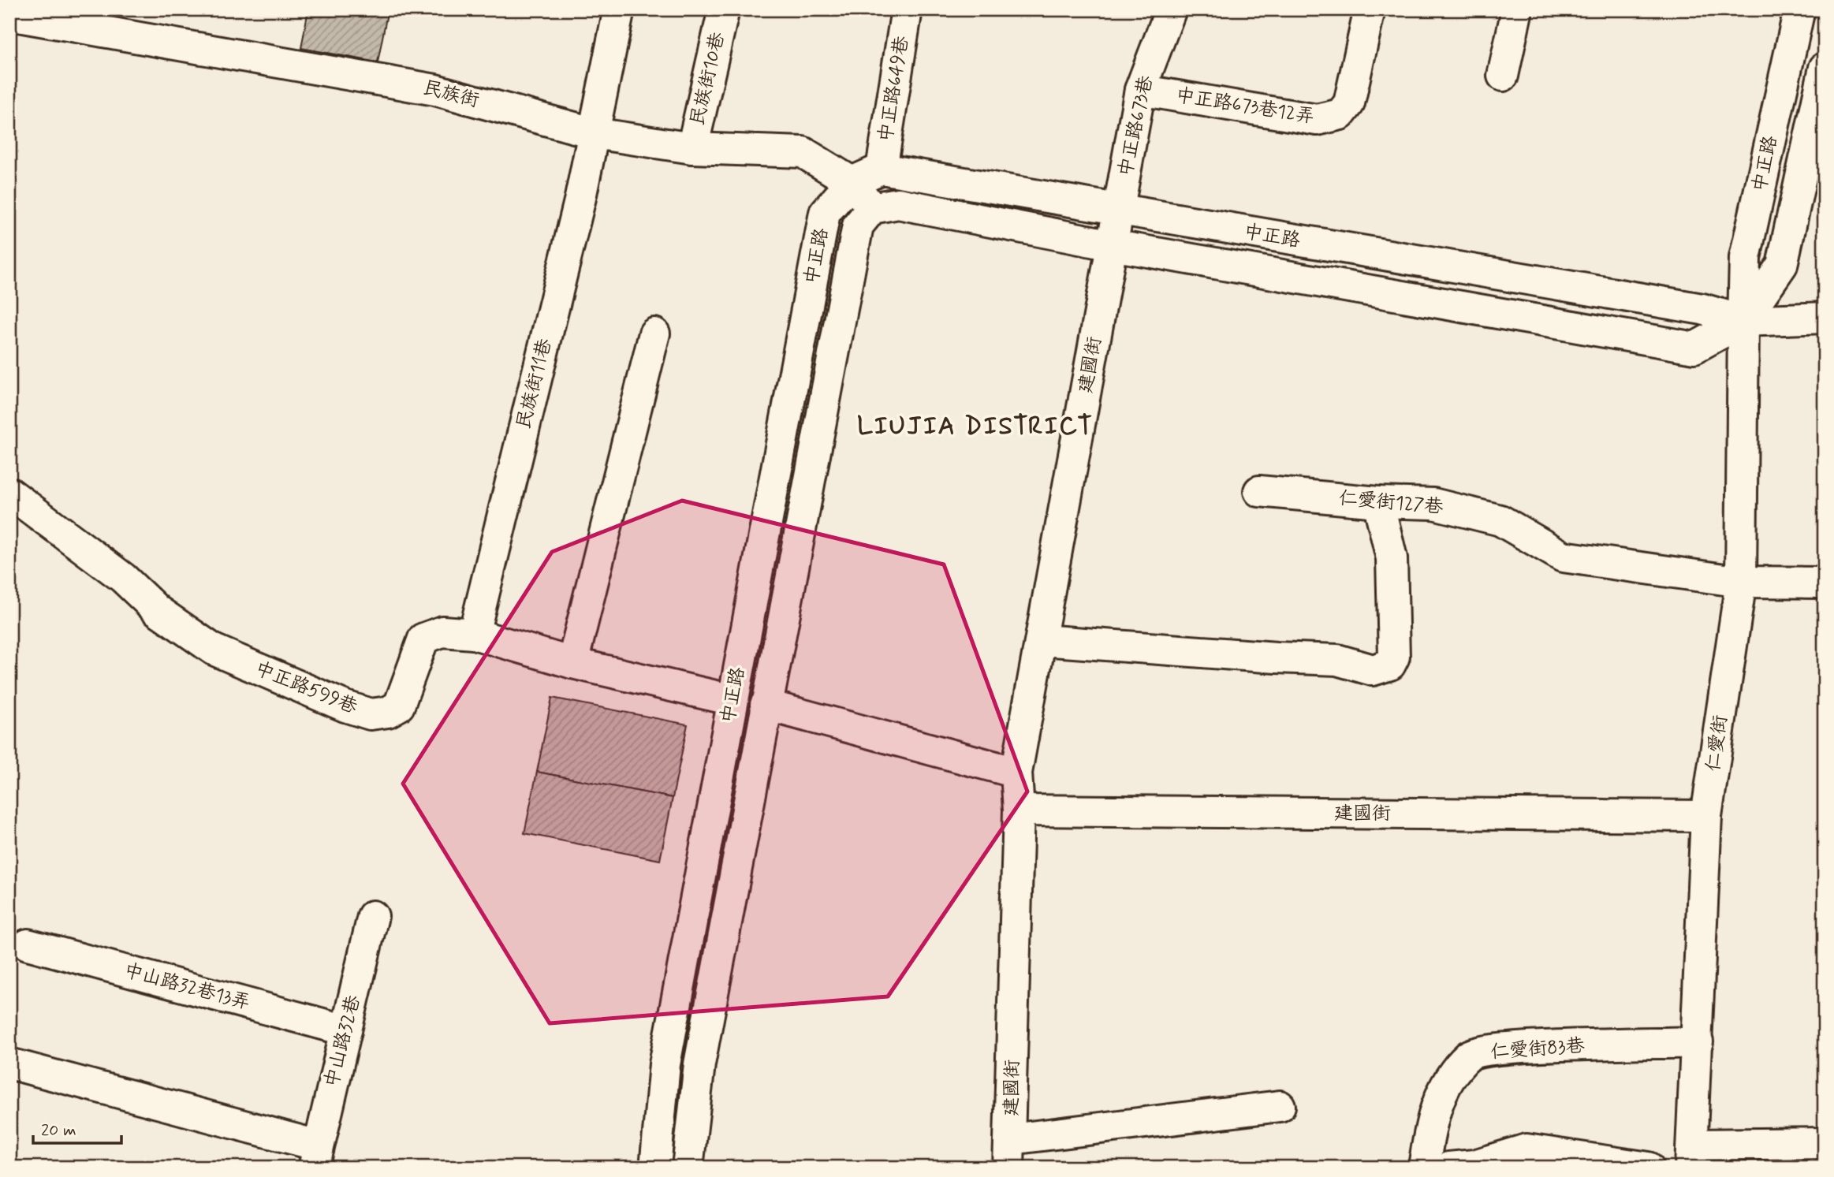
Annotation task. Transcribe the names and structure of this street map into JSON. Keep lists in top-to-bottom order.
{
  "streets": {
    "main road": [
      "民族街10巷",
      "中正路649巷",
      "民族街",
      "中正路673巷12弄",
      "中正路673巷",
      "中正路",
      "建國街",
      "民族街11巷",
      "仁愛街127巷",
      "中正路599巷",
      "仁愛街",
      "中山路32巷13弄",
      "中山路32巷",
      "仁愛街83巷"
    ]
  },
  "crossings": [
    ["民族街10巷", "民族街"],
    ["中正路649巷", "中正路"],
    ["民族街", "中正路"],
    ["民族街", "民族街11巷"],
    ["中正路673巷12弄", "中正路673巷"],
    ["中正路673巷", "中正路"],
    ["中正路673巷", "建國街"],
    ["中正路", "建國街"],
    ["中正路", "中正路599巷"],
    ["中正路", "仁愛街"],
    ["建國街", "仁愛街"],
    ["民族街11巷", "中正路599巷"],
    ["仁愛街127巷", "仁愛街"],
    ["仁愛街", "仁愛街83巷"],
    ["中山路32巷13弄", "中山路32巷"]
  ],
  "districts": ["LIUJIA DISTRICT"],
  "scale_bar": "20 m"
}
